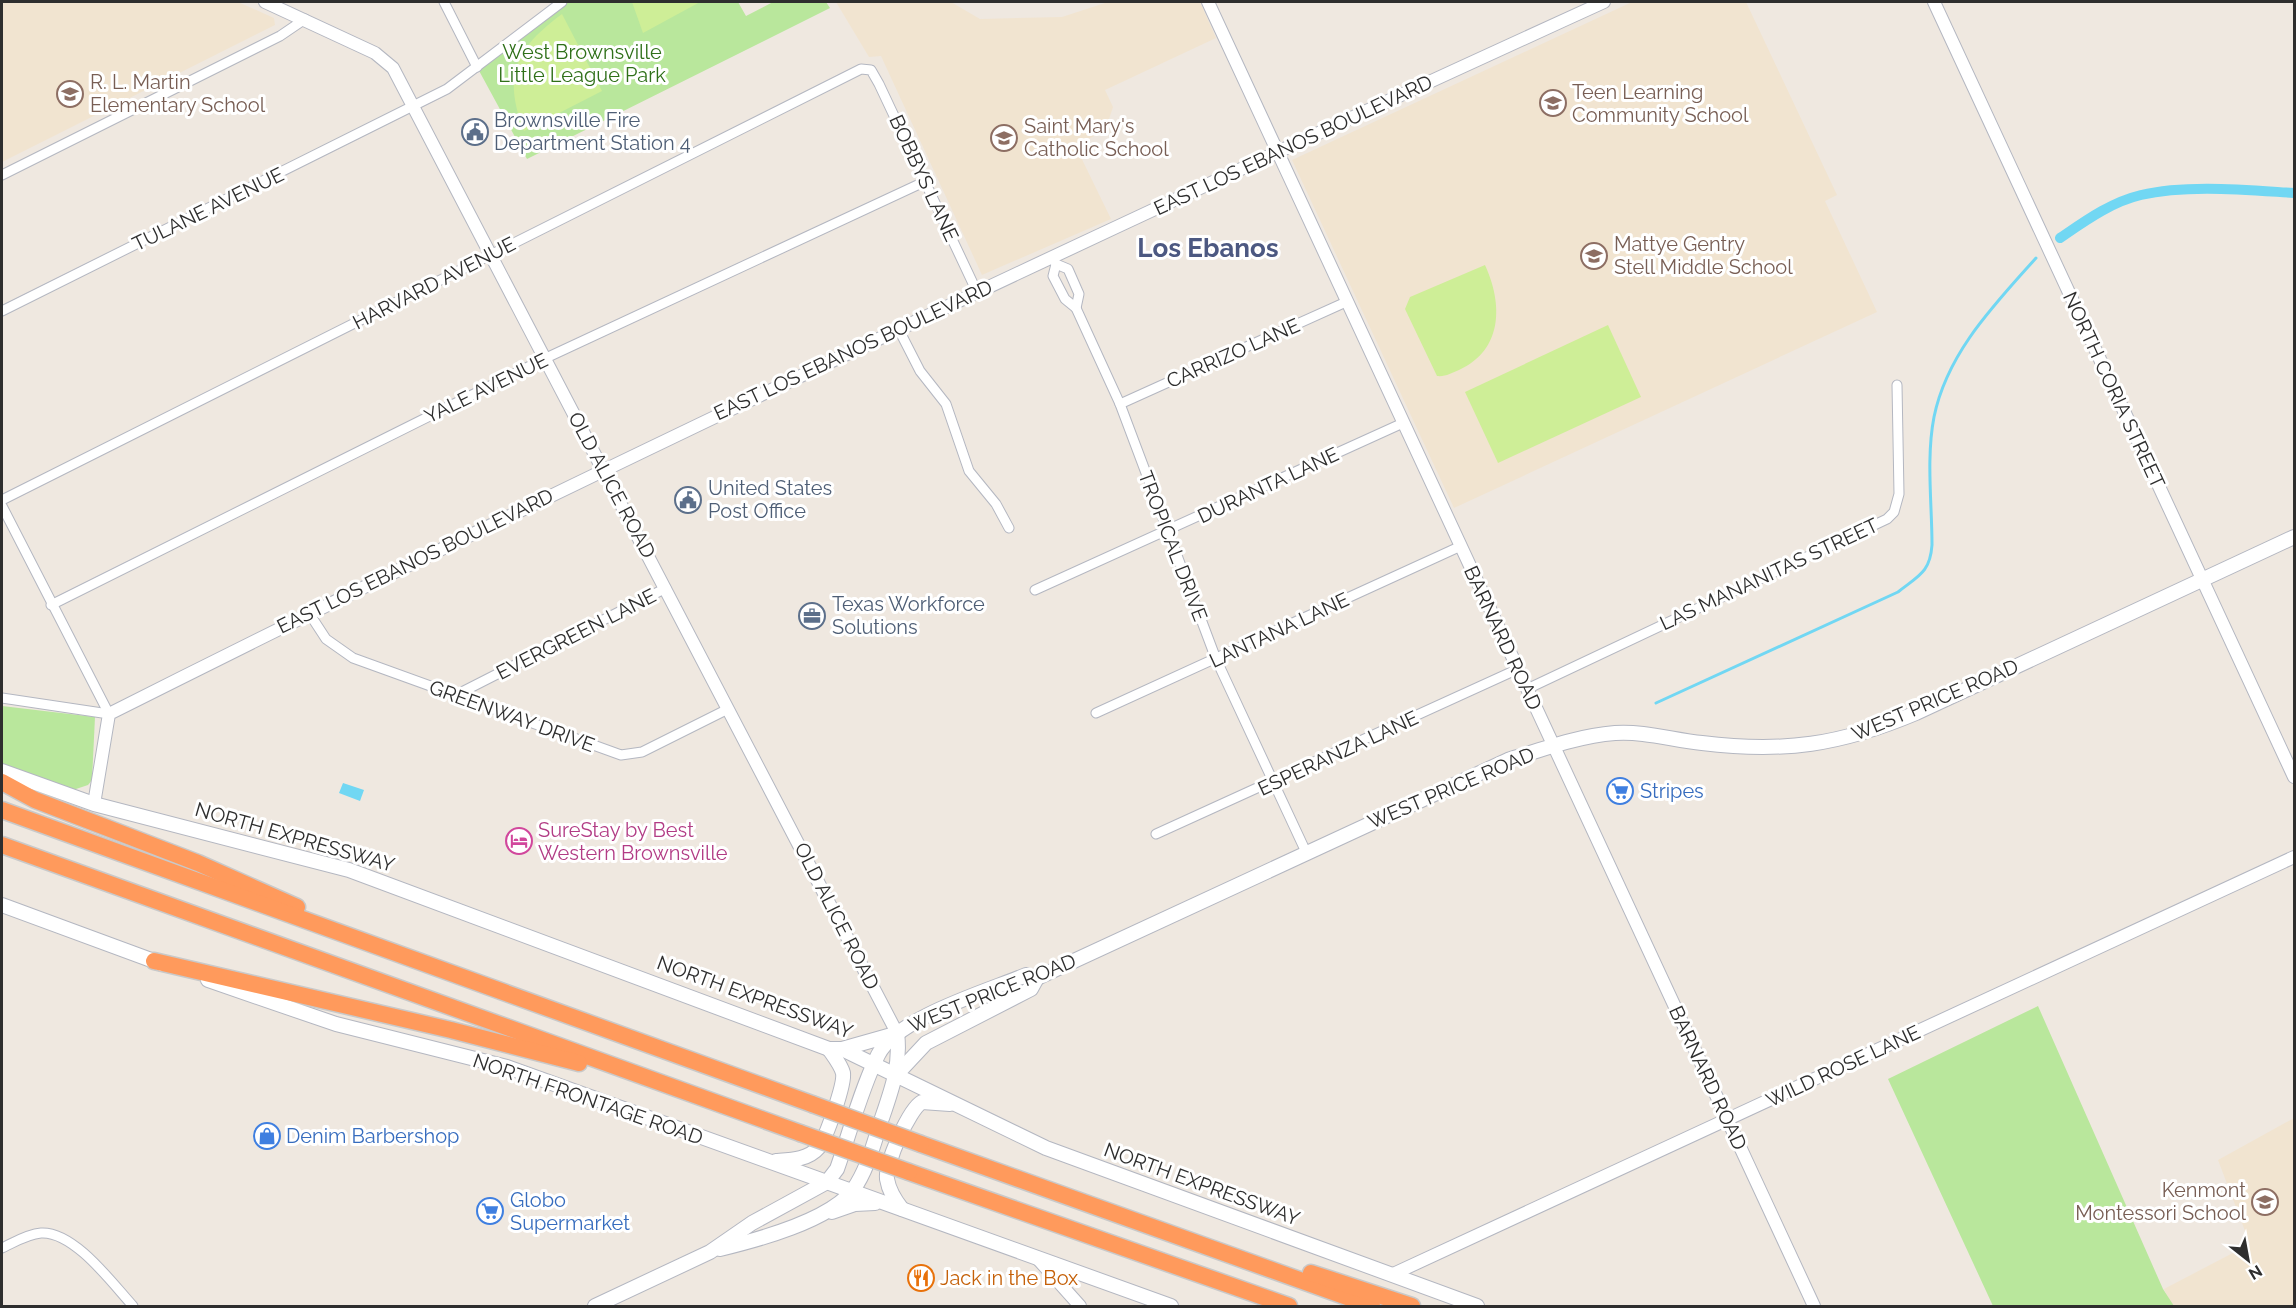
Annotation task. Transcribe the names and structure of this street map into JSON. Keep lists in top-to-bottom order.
{
  "streets": {
    "main road": ["WEST PRICE ROAD", "NORTH EXPRESSWAY", "NORTH FRONTAGE ROAD"],
    "street": [
      "EAST LOS EBANOS BOULEVARD",
      "BOBBYS LANE",
      "TULANE AVENUE",
      "HARVARD AVENUE",
      "CARRIZO LANE",
      "YALE AVENUE",
      "NORTH CORIA STREET",
      "OLD ALICE ROAD",
      "DURANTA LANE",
      "TROPICAL DRIVE",
      "LAS MANANITAS STREET",
      "LANTANA LANE",
      "EVERGREEN LANE",
      "BARNARD ROAD",
      "GREENWAY DRIVE",
      "ESPERANZA LANE",
      "WILD ROSE LANE"
    ]
  },
  "crossings": [
    ["EAST LOS EBANOS BOULEVARD", "BOBBYS LANE"],
    ["EAST LOS EBANOS BOULEVARD", "OLD ALICE ROAD"],
    ["EAST LOS EBANOS BOULEVARD", "TROPICAL DRIVE"],
    ["EAST LOS EBANOS BOULEVARD", "BARNARD ROAD"],
    ["EAST LOS EBANOS BOULEVARD", "GREENWAY DRIVE"],
    ["BOBBYS LANE", "HARVARD AVENUE"],
    ["BOBBYS LANE", "YALE AVENUE"],
    ["TULANE AVENUE", "OLD ALICE ROAD"],
    ["HARVARD AVENUE", "OLD ALICE ROAD"],
    ["CARRIZO LANE", "TROPICAL DRIVE"],
    ["CARRIZO LANE", "BARNARD ROAD"],
    ["YALE AVENUE", "OLD ALICE ROAD"],
    ["NORTH CORIA STREET", "WEST PRICE ROAD"],
    ["OLD ALICE ROAD", "EVERGREEN LANE"],
    ["OLD ALICE ROAD", "WEST PRICE ROAD"],
    ["OLD ALICE ROAD", "GREENWAY DRIVE"],
    ["DURANTA LANE", "TROPICAL DRIVE"],
    ["DURANTA LANE", "BARNARD ROAD"],
    ["TROPICAL DRIVE", "LANTANA LANE"],
    ["TROPICAL DRIVE", "WEST PRICE ROAD"],
    ["TROPICAL DRIVE", "ESPERANZA LANE"],
    ["LAS MANANITAS STREET", "BARNARD ROAD"],
    ["LANTANA LANE", "BARNARD ROAD"],
    ["EVERGREEN LANE", "GREENWAY DRIVE"],
    ["BARNARD ROAD", "WEST PRICE ROAD"],
    ["BARNARD ROAD", "ESPERANZA LANE"],
    ["BARNARD ROAD", "WILD ROSE LANE"],
    ["WEST PRICE ROAD", "NORTH EXPRESSWAY"],
    ["WEST PRICE ROAD", "NORTH FRONTAGE ROAD"],
    ["NORTH EXPRESSWAY", "WILD ROSE LANE"]
  ],
  "districts": ["Los Ebanos"],
  "parks": ["West Brownsville Little League Park"],
  "places": {
    "school or university": [
      "R. L. Martin Elementary School",
      "Teen Learning Community School",
      "Saint Mary's Catholic School",
      "Mattye Gentry Stell Middle School",
      "Kenmont Montessori School"
    ],
    "public building": ["Brownsville Fire Department Station 4", "United States Post Office"],
    "office": ["Texas Workforce Solutions"],
    "supermarket": ["Stripes", "Globo Supermarket"],
    "hotel": ["SureStay by Best Western Brownsville"],
    "shop": ["Denim Barbershop"],
    "restaurant": ["Jack in the Box"]
  },
  "north": "bottom right"
}
